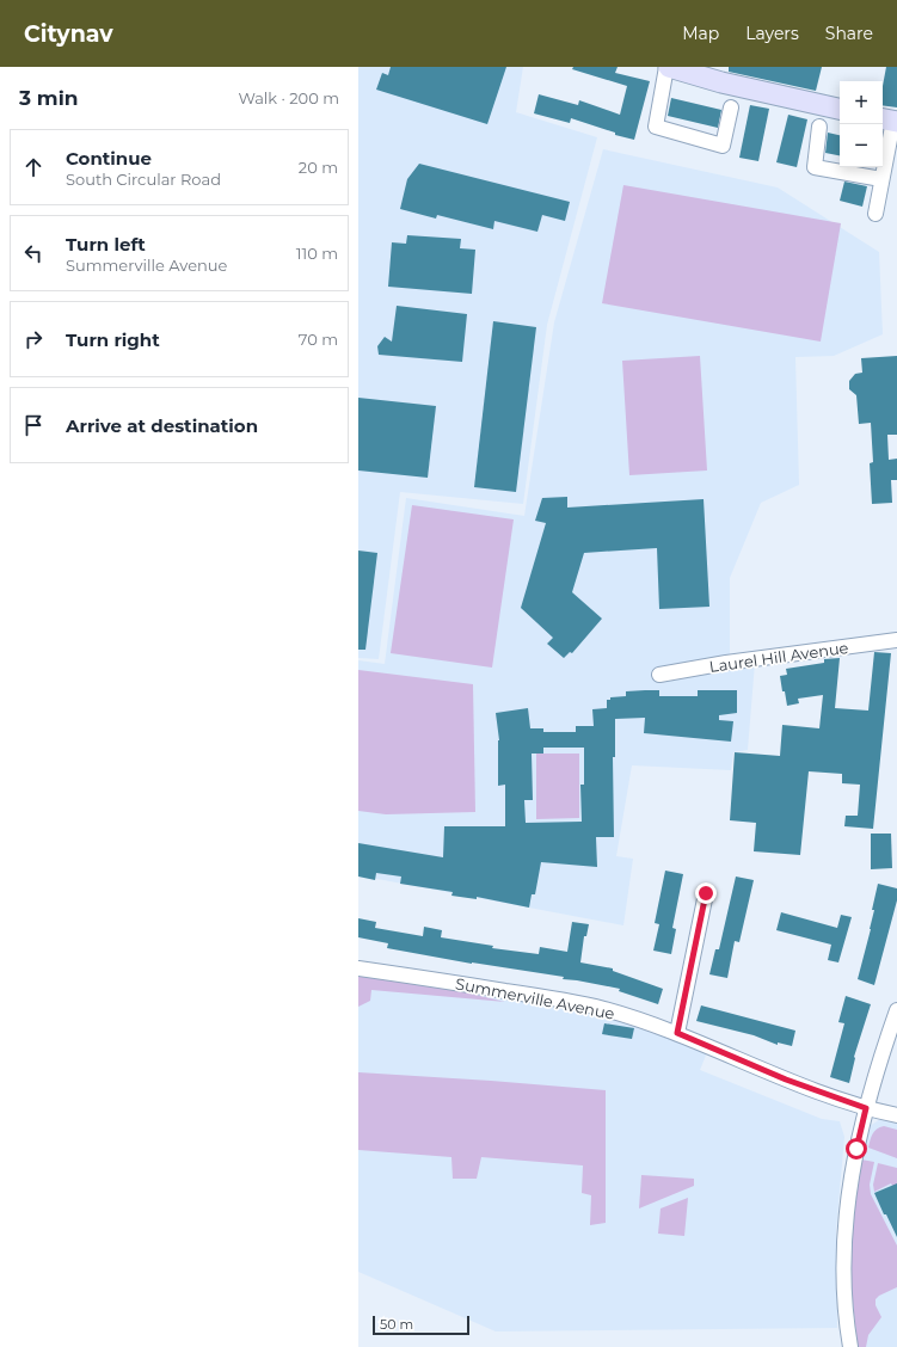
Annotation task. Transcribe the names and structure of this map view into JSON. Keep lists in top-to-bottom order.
{
  "streets": {
    "street": ["Laurel Hill Avenue", "Summerville Avenue"]
  },
  "scale_bar": "50 m",
  "page": {
    "header": "Citynav",
    "nav": ["Map", "Layers", "Share"],
    "heading": ["3 min", "Walk · 200 m"],
    "map_buttons": ["+", "−"],
    "list": [
      ["Continue", "South Circular Road", "20 m"],
      ["Turn left", "Summerville Avenue", "110 m"],
      ["Turn right", "70 m"],
      "Arrive at destination"
    ],
    "scale": "50 m"
  }
}
